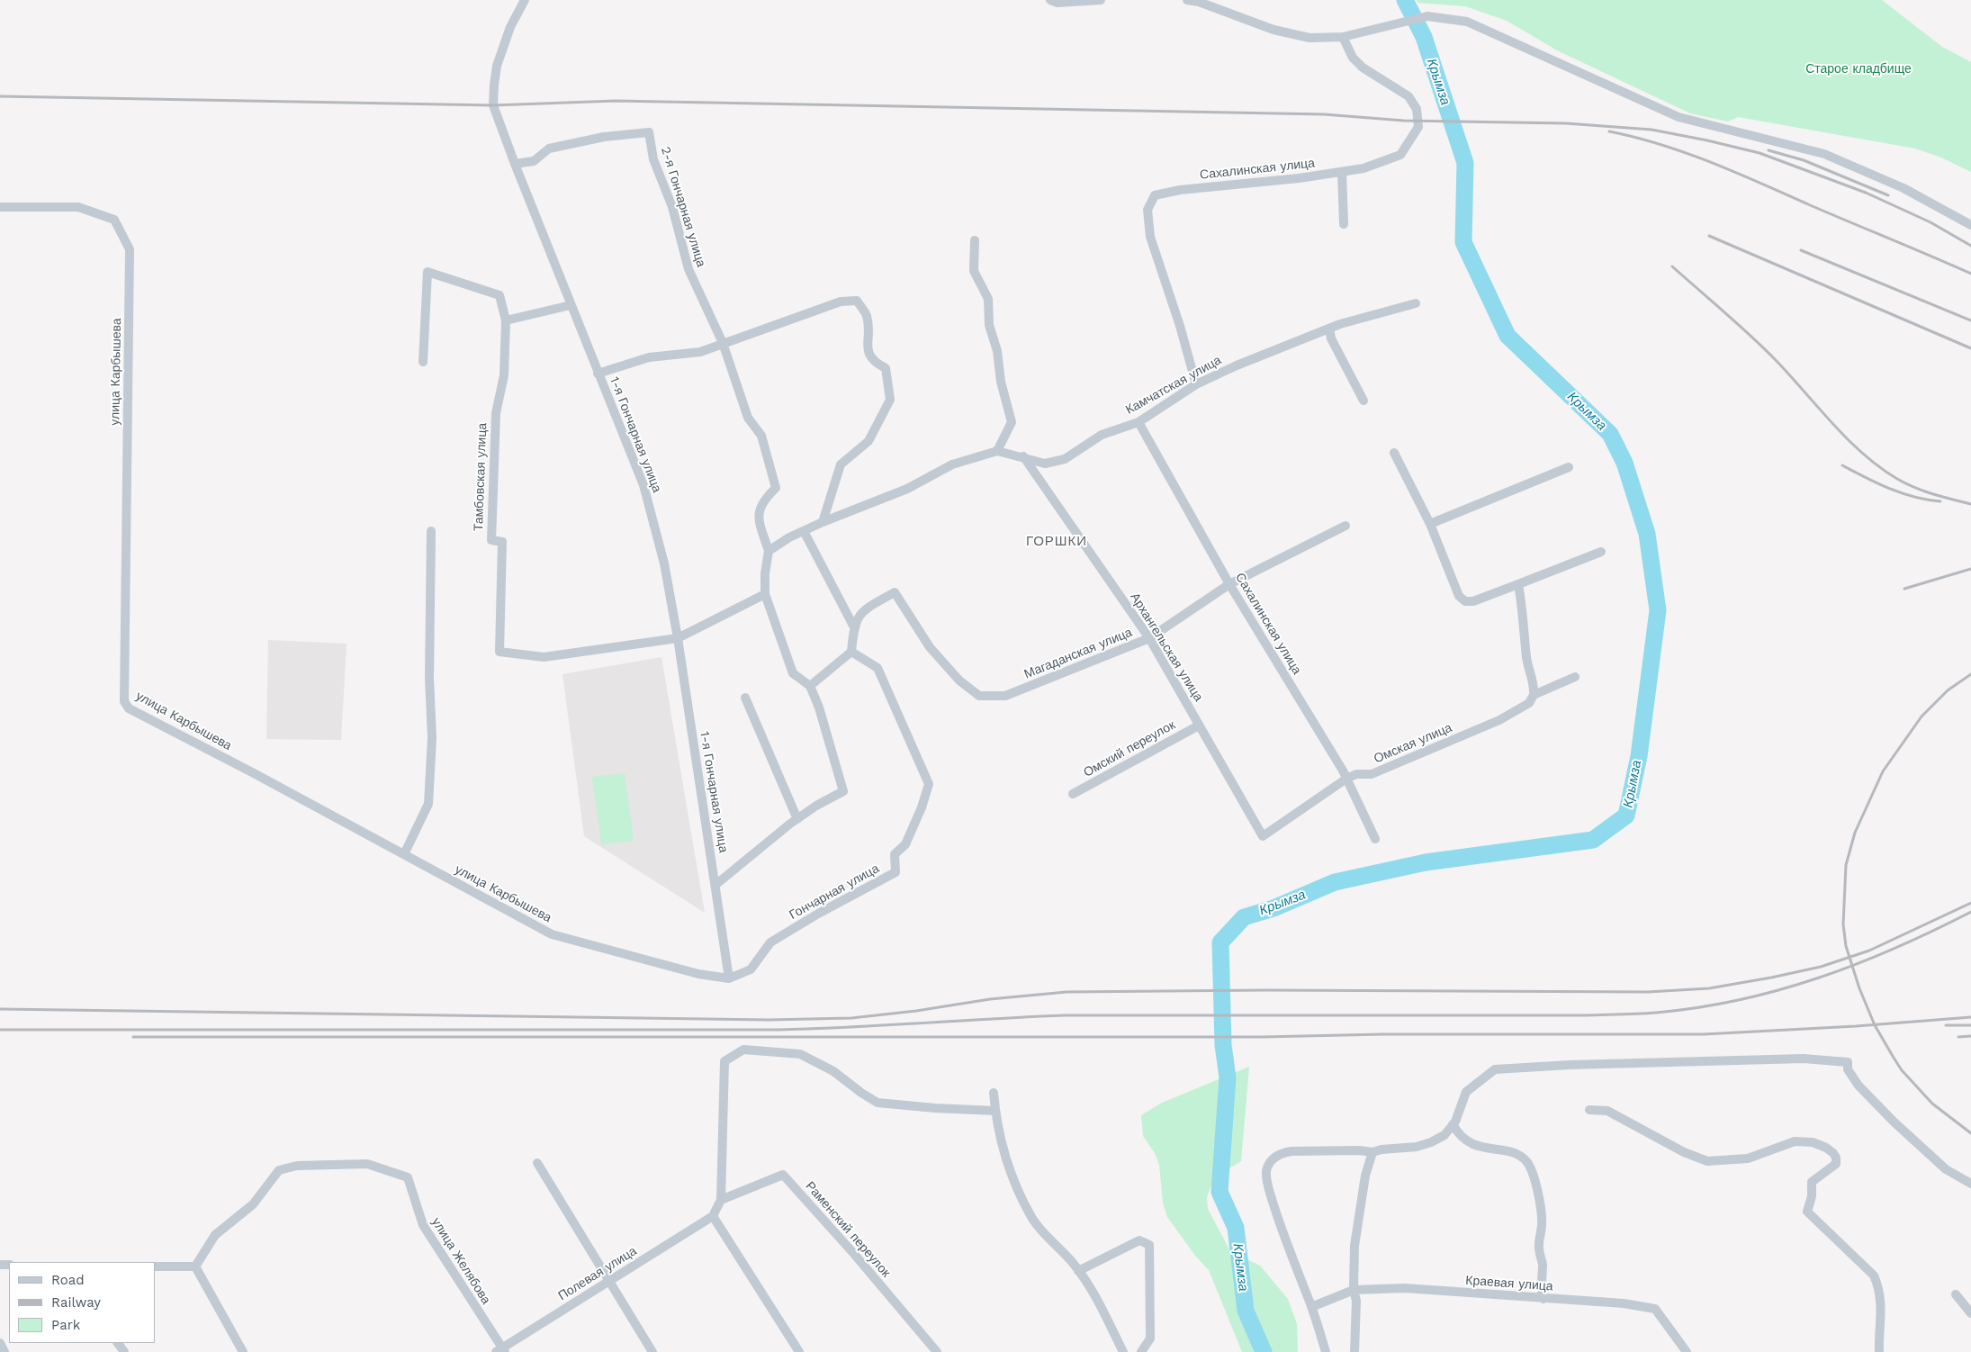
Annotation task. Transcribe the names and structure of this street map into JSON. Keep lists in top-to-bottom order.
{
  "streets": {
    "street": [
      "Сахалинская улица",
      "2-я Гончарная улица",
      "улица Карбышева",
      "Камчатская улица",
      "1-я Гончарная улица",
      "Тамбовская улица",
      "Архангельская улица",
      "Магаданская улица",
      "Омская улица",
      "Омский переулок",
      "Гончарная улица",
      "Раменский переулок",
      "улица Желябова",
      "Полевая улица",
      "Краевая улица"
    ]
  },
  "crossings": [
    ["Сахалинская улица", "Камчатская улица"],
    ["Сахалинская улица", "Магаданская улица"],
    ["Сахалинская улица", "Омская улица"],
    ["2-я Гончарная улица", "1-я Гончарная улица"],
    ["улица Карбышева", "1-я Гончарная улица"],
    ["улица Карбышева", "Гончарная улица"],
    ["Камчатская улица", "Архангельская улица"],
    ["1-я Гончарная улица", "Тамбовская улица"],
    ["1-я Гончарная улица", "Гончарная улица"],
    ["Архангельская улица", "Магаданская улица"],
    ["Архангельская улица", "Омская улица"],
    ["Архангельская улица", "Омский переулок"],
    ["улица Желябова", "Полевая улица"]
  ],
  "districts": ["ГОРШКИ"],
  "water": ["Крымза"],
  "parks": ["Старое кладбище"],
  "legend": ["Road", "Railway", "Park"]
}
